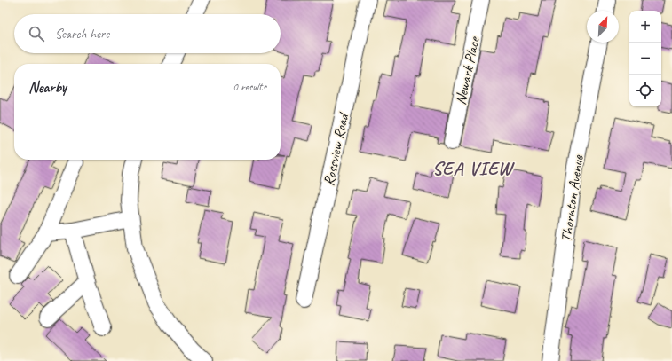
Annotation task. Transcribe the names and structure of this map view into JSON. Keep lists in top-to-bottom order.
{
  "streets": {
    "street": ["Newark Place", "Rossview Road", "Thornton Avenue"]
  },
  "districts": ["SEA VIEW"],
  "north": "top right",
  "page": {
    "map_buttons": ["+", "−"],
    "search": "Search here",
    "heading": ["Nearby", "0 results"]
  }
}
